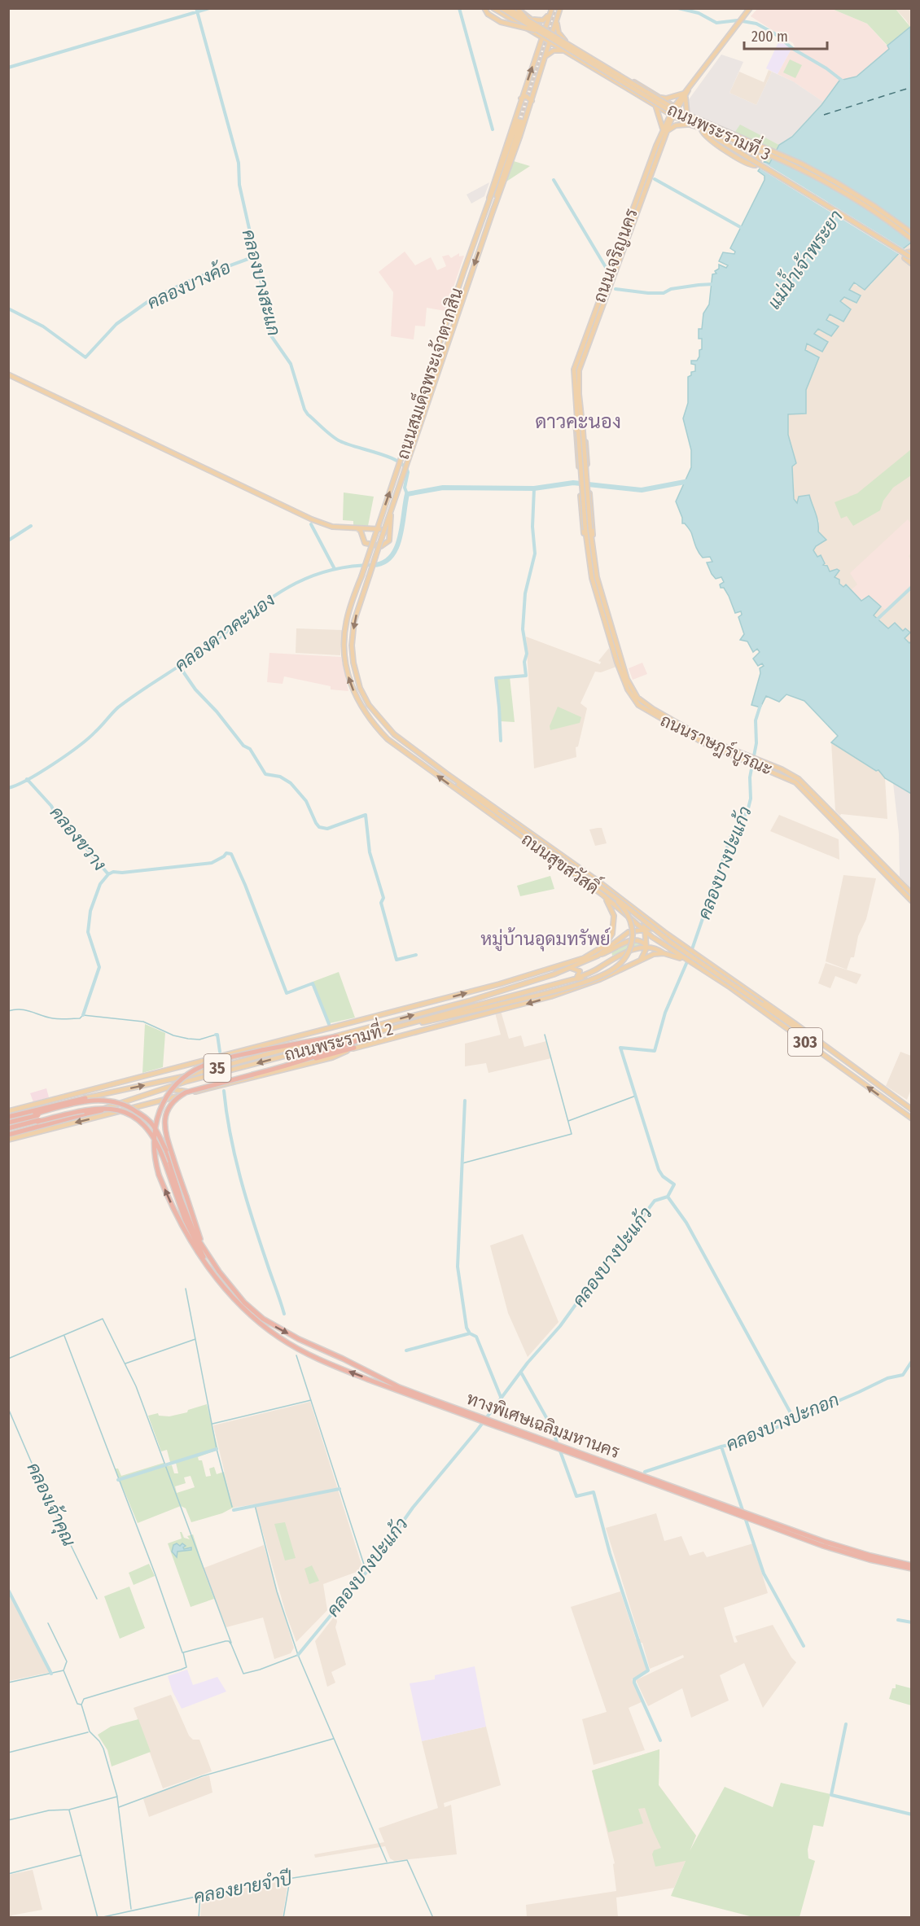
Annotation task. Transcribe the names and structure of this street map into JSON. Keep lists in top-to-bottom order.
{
  "streets": {
    "highway": ["ทางพิเศษเฉลิมมหานคร"],
    "main road": [
      "ถนนพระรามที่ 3",
      "ถนนเจริญนคร",
      "ถนนสมเด็จพระเจ้าตากสิน",
      "ถนนราษฎร์บูรณะ",
      "ถนนสุขสวัสดิ์",
      "ถนนพระรามที่ 2",
      "303",
      "35"
    ]
  },
  "crossings": [
    ["ถนนเจริญนคร", "ถนนราษฎร์บูรณะ"],
    ["ถนนสมเด็จพระเจ้าตากสิน", "ถนนสุขสวัสดิ์"],
    ["ถนนสุขสวัสดิ์", "ถนนพระรามที่ 2"],
    ["ถนนสุขสวัสดิ์", "303"]
  ],
  "districts": ["ดาวคะนอง", "หมู่บ้านอุดมทรัพย์"],
  "water": [
    "แม่น้ำเจ้าพระยา",
    "คลองบางสะแก",
    "คลองบางค้อ",
    "คลองดาวคะนอง",
    "คลองขวาง",
    "คลองบางปะแก้ว",
    "คลองบางปะกอก",
    "คลองเจ้าคุณ",
    "คลองยายจำปี"
  ],
  "scale_bar": "200 m"
}
